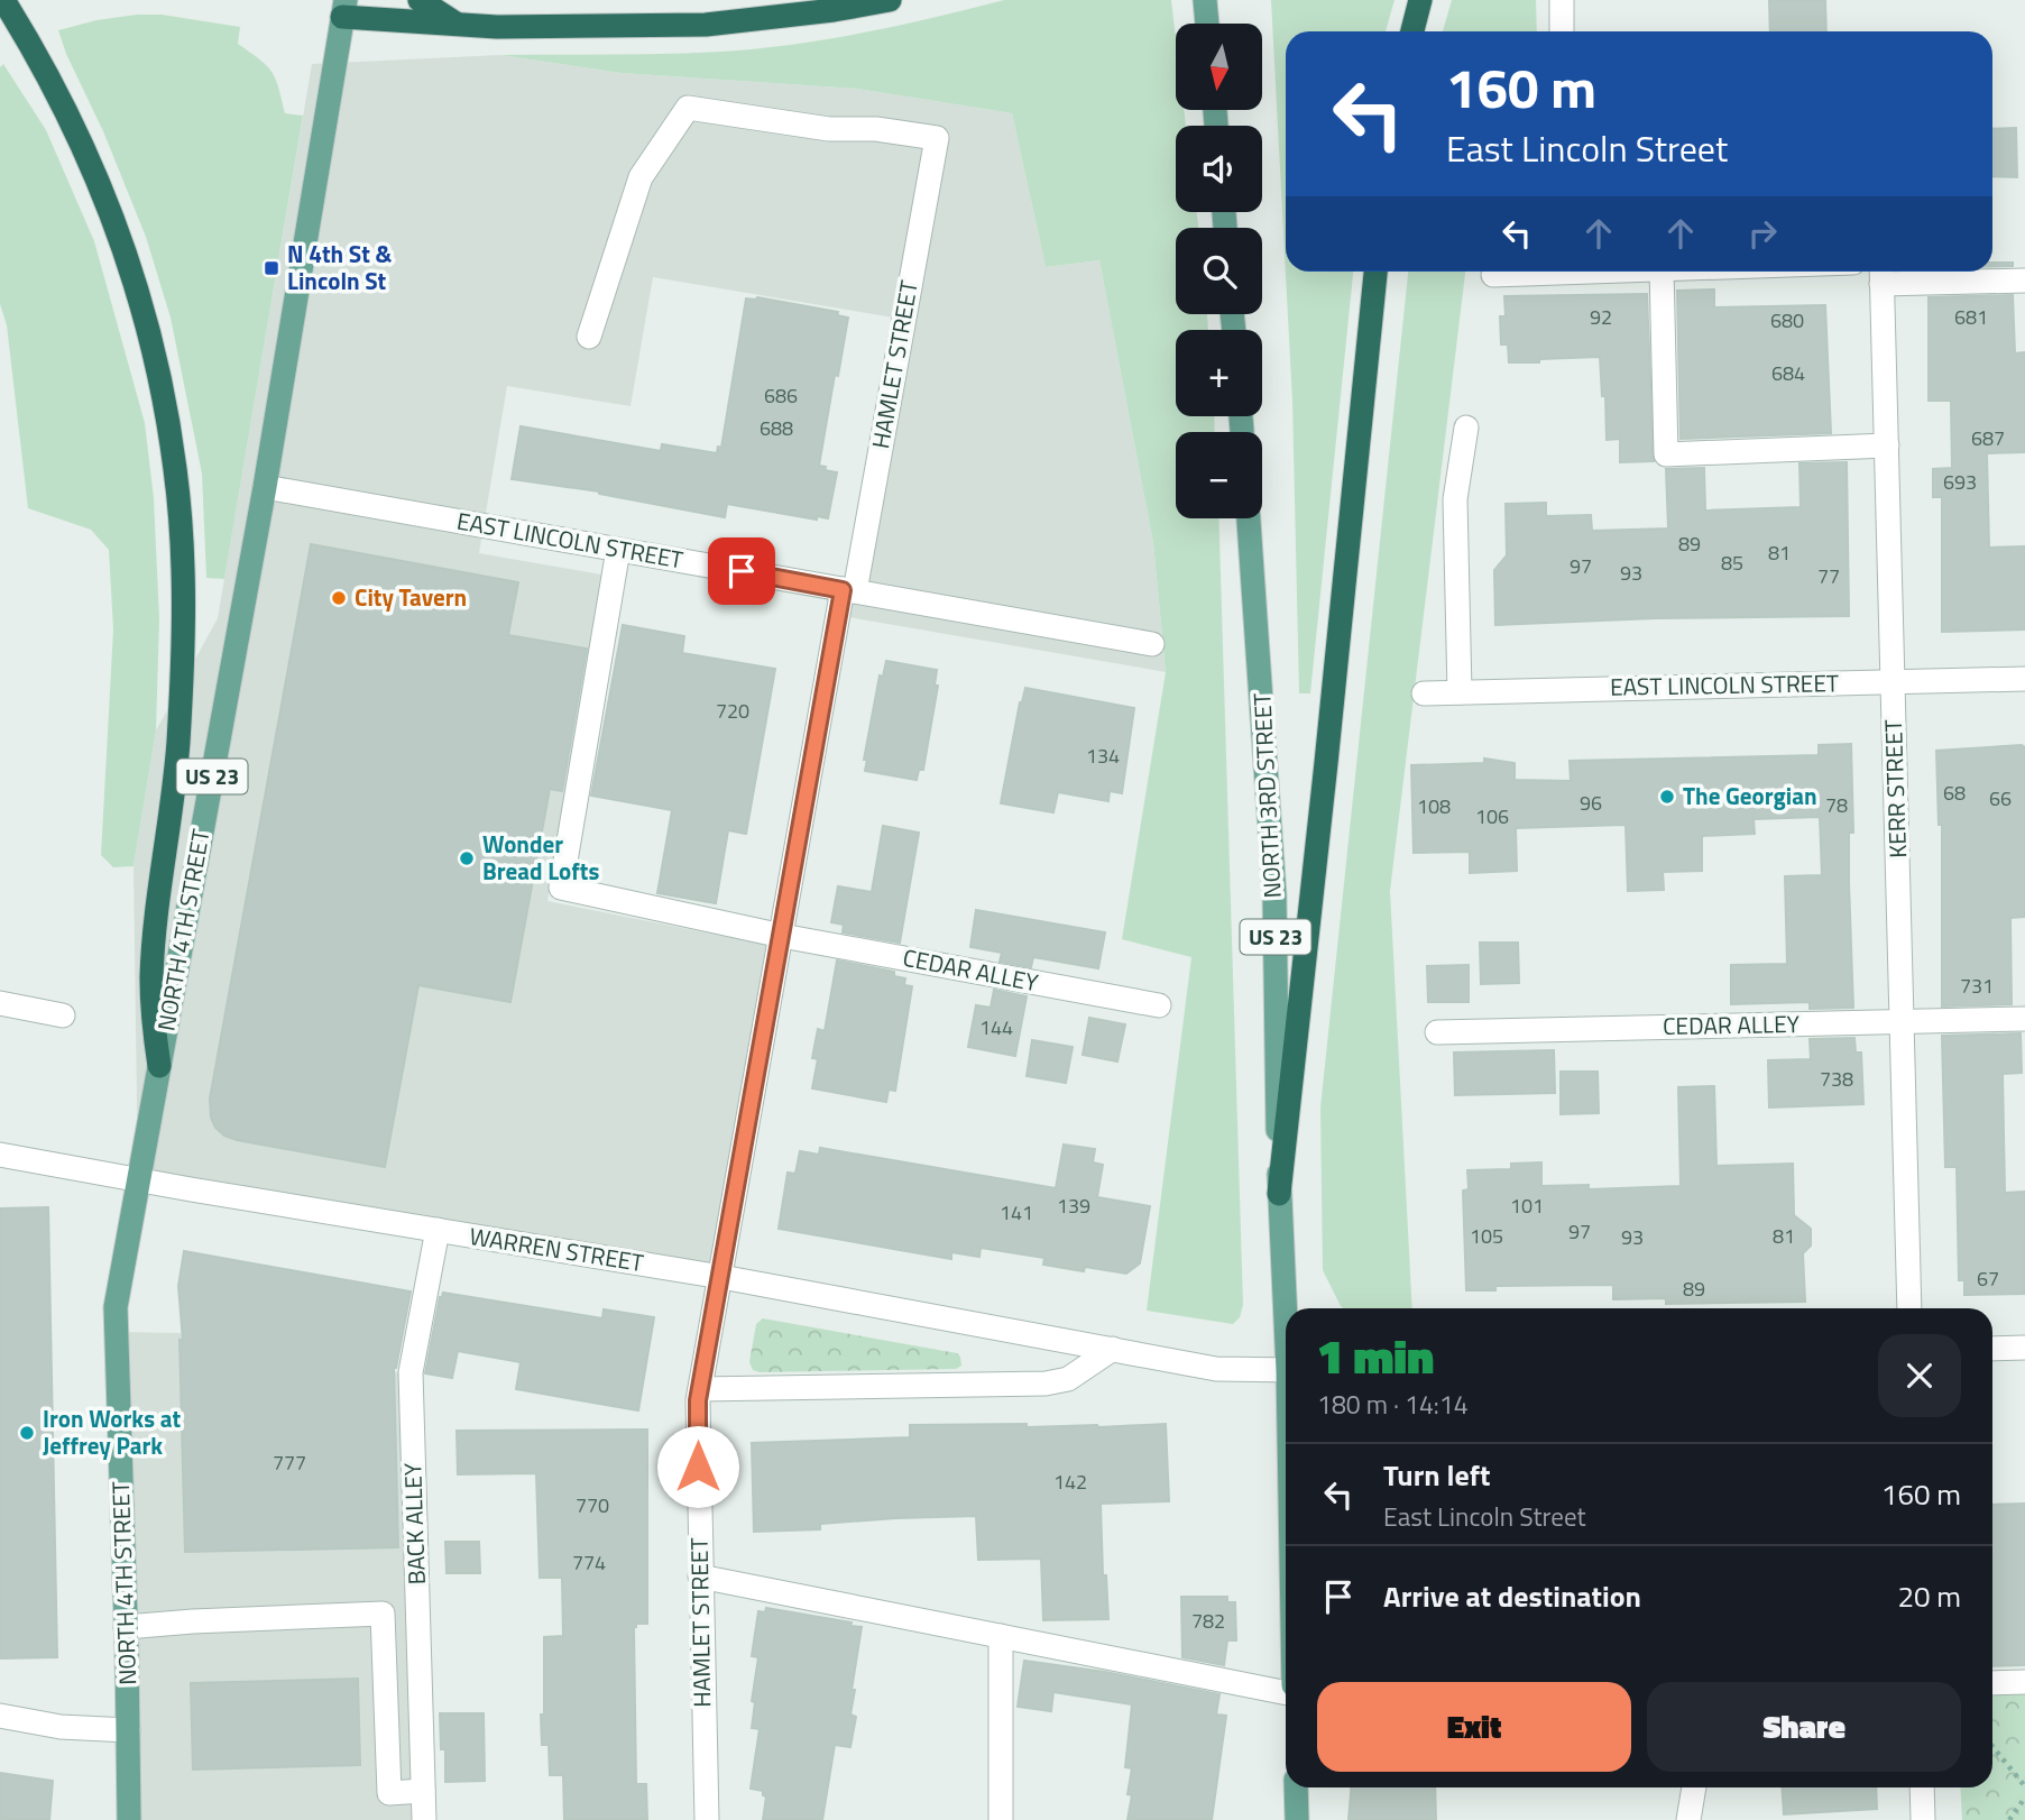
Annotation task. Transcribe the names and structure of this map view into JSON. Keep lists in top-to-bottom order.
{
  "streets": {
    "main road": ["US 23", "NORTH 3RD STREET", "NORTH 4TH STREET"],
    "street": [
      "HAMLET STREET",
      "EAST LINCOLN STREET",
      "KERR STREET",
      "CEDAR ALLEY",
      "WARREN STREET",
      "BACK ALLEY"
    ]
  },
  "crossings": [
    ["HAMLET STREET", "EAST LINCOLN STREET"],
    ["HAMLET STREET", "CEDAR ALLEY"],
    ["HAMLET STREET", "WARREN STREET"],
    ["EAST LINCOLN STREET", "KERR STREET"],
    ["EAST LINCOLN STREET", "NORTH 4TH STREET"],
    ["EAST LINCOLN STREET", "CEDAR ALLEY"],
    ["KERR STREET", "CEDAR ALLEY"],
    ["NORTH 4TH STREET", "WARREN STREET"],
    ["WARREN STREET", "BACK ALLEY"]
  ],
  "places": {
    "transit": ["N 4th St & Lincoln St"],
    "other": [
      "City Tavern",
      "The Georgian",
      "Wonder Bread Lofts",
      "Iron Works at Jeffrey Park"
    ]
  },
  "house_numbers": [
    "92",
    "681",
    "680",
    "684",
    "686",
    "688",
    "687",
    "693",
    "89",
    "81",
    "85",
    "97",
    "93",
    "77",
    "720",
    "134",
    "68",
    "66",
    "96",
    "78",
    "108",
    "106",
    "731",
    "144",
    "738",
    "139",
    "101",
    "141",
    "97",
    "105",
    "81",
    "93",
    "67",
    "89",
    "777",
    "142",
    "770",
    "774",
    "782"
  ],
  "north": "bottom",
  "page": {
    "map_buttons": ["+", "−"],
    "turn": ["160 m", "East Lincoln Street"],
    "heading": ["1 min", "180 m · 14:14"],
    "list": [
      {
        "name": "Turn left",
        "note": "East Lincoln Street",
        "value": "160 m"
      },
      {
        "name": "Arrive at destination",
        "value": "20 m"
      }
    ],
    "buttons": ["Exit", "Share"]
  }
}
